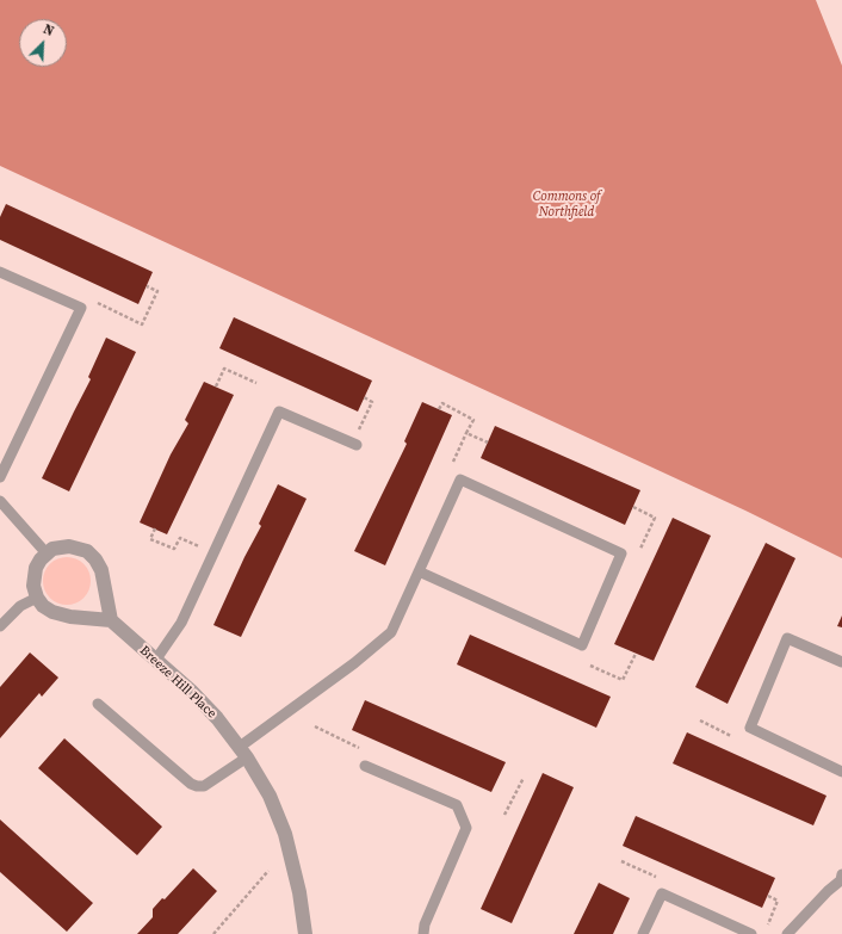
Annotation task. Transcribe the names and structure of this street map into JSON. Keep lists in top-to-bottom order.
{
  "streets": {
    "street": ["Breeze Hill Place"]
  },
  "parks": ["Commons of Northfield"],
  "north": "top right"
}
